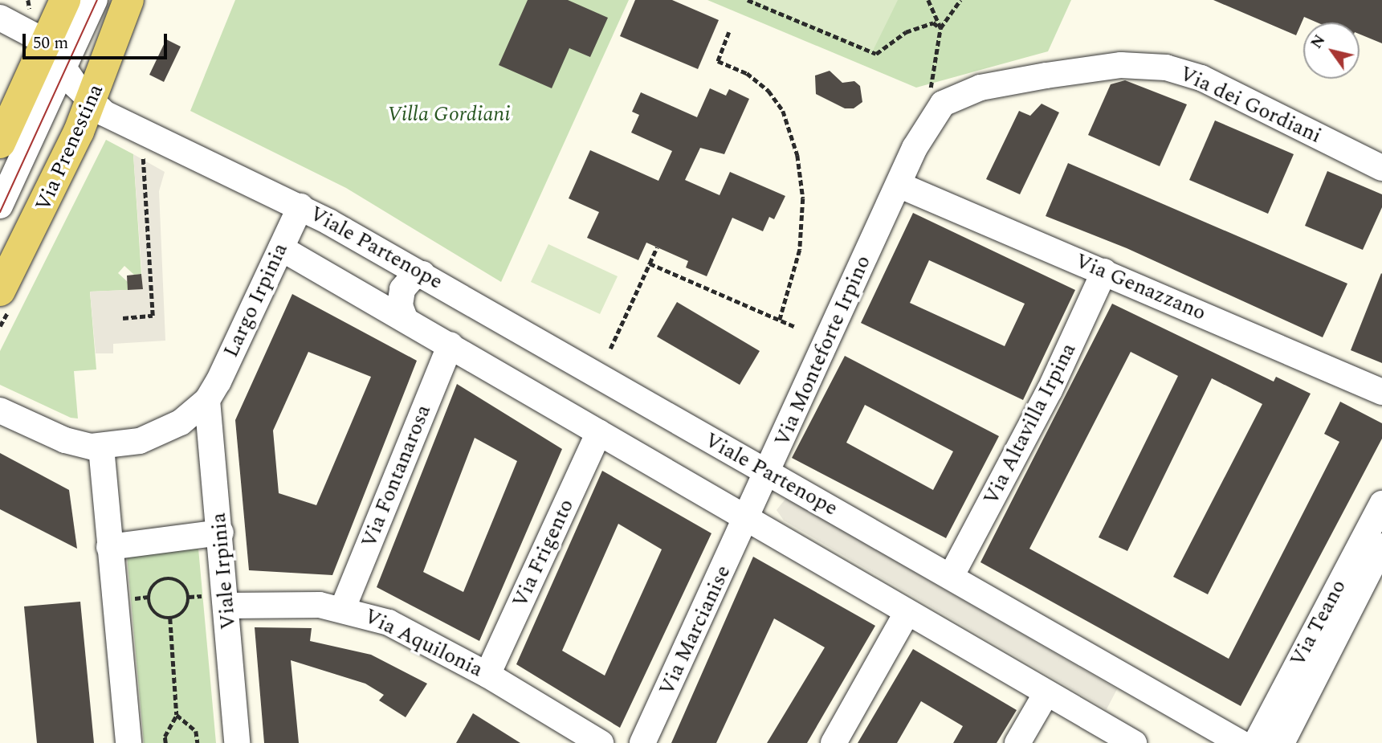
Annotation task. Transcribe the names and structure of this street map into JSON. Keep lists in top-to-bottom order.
{
  "streets": {
    "main road": ["Via Prenestina"],
    "street": [
      "Via dei Gordiani",
      "Viale Partenope",
      "Via Genazzano",
      "Largo Irpinia",
      "Via Monteforte Irpino",
      "Via Altavilla Irpina",
      "Via Fontanarosa",
      "Via Frigento",
      "Viale Irpinia",
      "Via Teano",
      "Via Marcianise",
      "Via Aquilonia"
    ]
  },
  "crossings": [
    ["Via dei Gordiani", "Via Genazzano"],
    ["Via dei Gordiani", "Via Monteforte Irpino"],
    ["Viale Partenope", "Largo Irpinia"],
    ["Viale Partenope", "Via Monteforte Irpino"],
    ["Viale Partenope", "Via Altavilla Irpina"],
    ["Via Genazzano", "Via Monteforte Irpino"],
    ["Via Genazzano", "Via Altavilla Irpina"],
    ["Largo Irpinia", "Viale Irpinia"],
    ["Via Monteforte Irpino", "Via Marcianise"],
    ["Via Fontanarosa", "Via Aquilonia"],
    ["Via Frigento", "Via Aquilonia"],
    ["Viale Irpinia", "Via Aquilonia"]
  ],
  "parks": ["Villa Gordiani"],
  "scale_bar": "50 m",
  "north": "top left"
}
